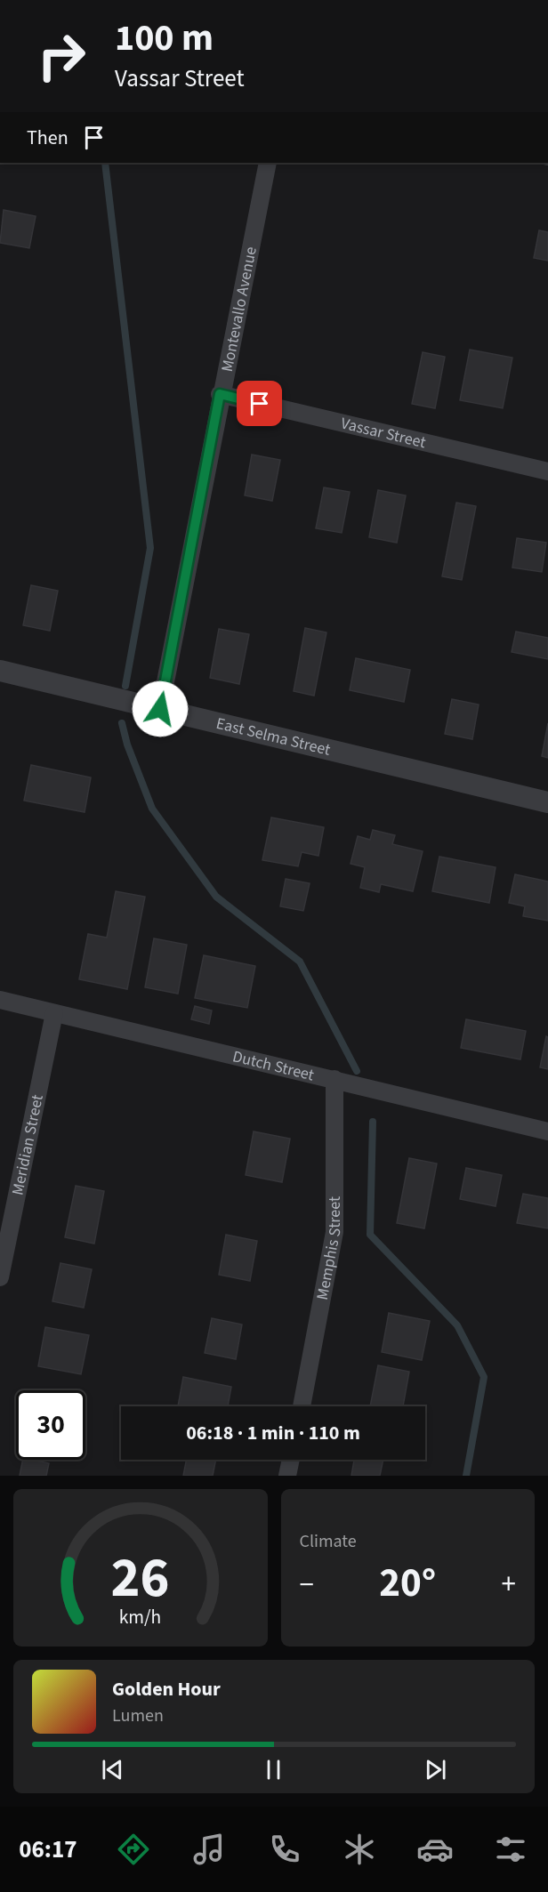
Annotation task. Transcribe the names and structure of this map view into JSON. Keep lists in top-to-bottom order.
{
  "streets": {
    "street": [
      "Montevallo Avenue",
      "Vassar Street",
      "East Selma Street",
      "Dutch Street",
      "Meridian Street",
      "Memphis Street"
    ]
  },
  "crossings": [
    ["Montevallo Avenue", "Vassar Street"],
    ["Montevallo Avenue", "East Selma Street"],
    ["Dutch Street", "Meridian Street"],
    ["Dutch Street", "Memphis Street"]
  ],
  "page": {
    "turn": ["100 m", "Vassar Street"],
    "then": "Then",
    "limit": "30",
    "trip": "06:18 · 1 min · 110 m",
    "tile": "Climate",
    "heat": ["−", "20°", "+"],
    "song": ["Golden Hour", "Lumen"],
    "tabs": "06:17",
    "gauge": ["26", "km/h"]
  }
}
